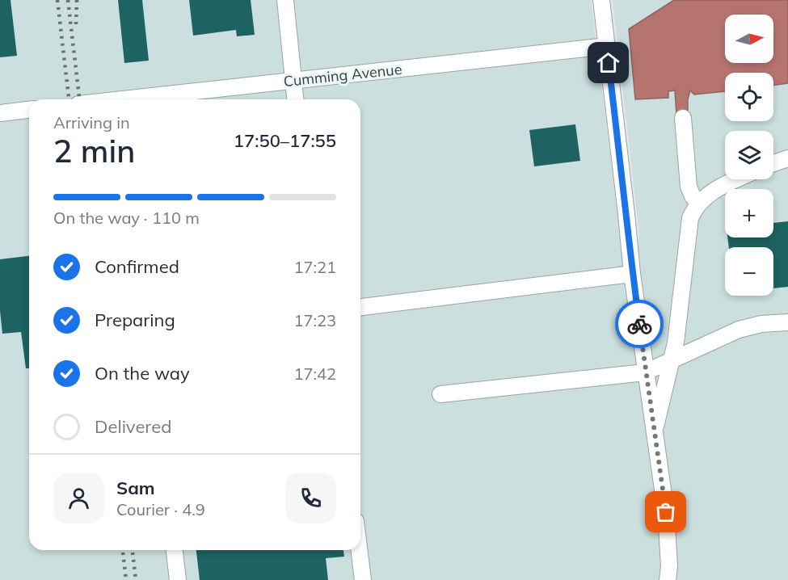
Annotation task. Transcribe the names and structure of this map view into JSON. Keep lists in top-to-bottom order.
{
  "streets": {
    "street": ["Cumming Avenue"]
  },
  "north": "right",
  "page": {
    "map_buttons": ["+", "−"],
    "heading": ["2 min", "Arriving in", "17:50–17:55"],
    "panel": ["Sam", "Courier · 4.9"],
    "bar": "On the way · 110 m",
    "list": [
      ["Confirmed", "17:21"],
      ["Preparing", "17:23"],
      ["On the way", "17:42"],
      "Delivered"
    ]
  }
}
